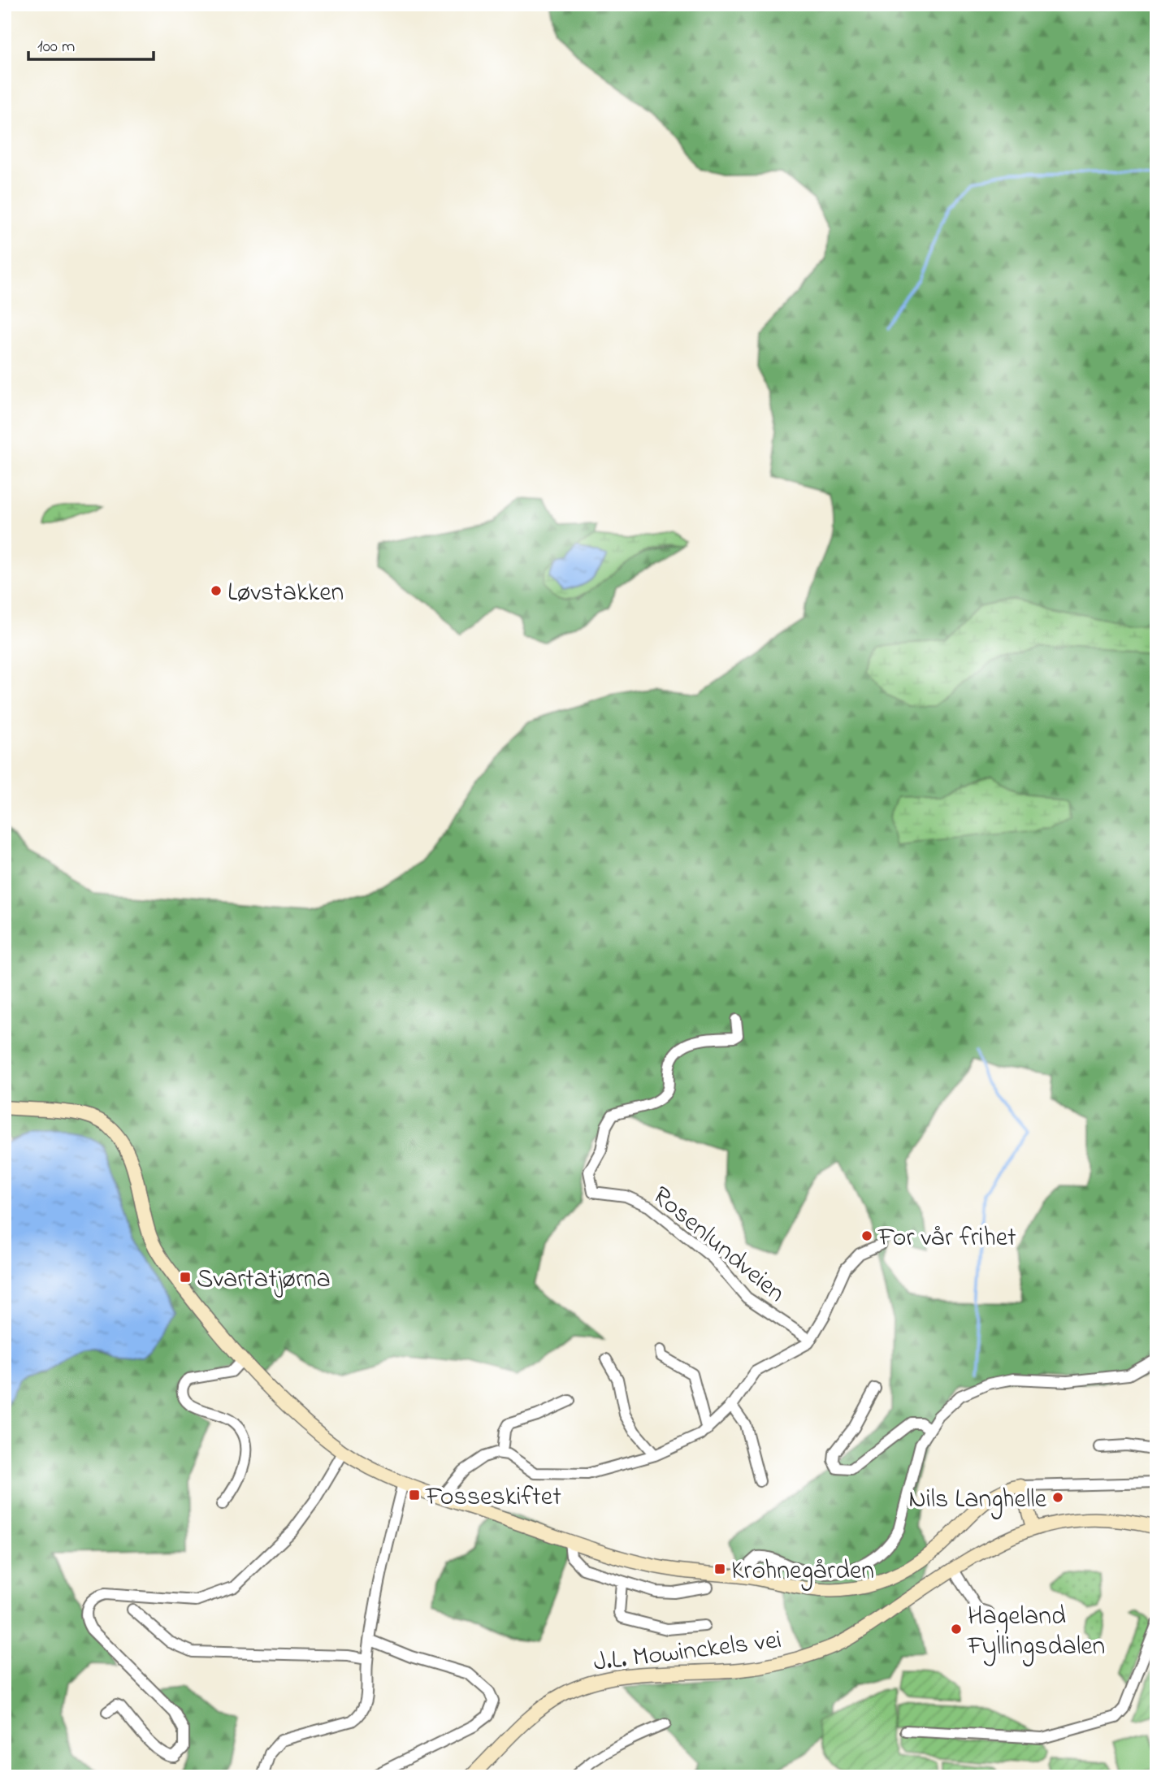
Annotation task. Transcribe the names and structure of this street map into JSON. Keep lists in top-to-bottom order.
{
  "streets": {
    "main road": ["J.L. Mowinckels vei"],
    "street": ["Rosenlundveien"]
  },
  "places": {
    "other": [
      "Løvstakken",
      "For vår frihet",
      "Nils Langhelle",
      "Hageland Fyllingsdalen"
    ],
    "transit": ["Svartatjørna", "Fosseskiftet", "Krohnegården"]
  },
  "scale_bar": "100 m"
}
